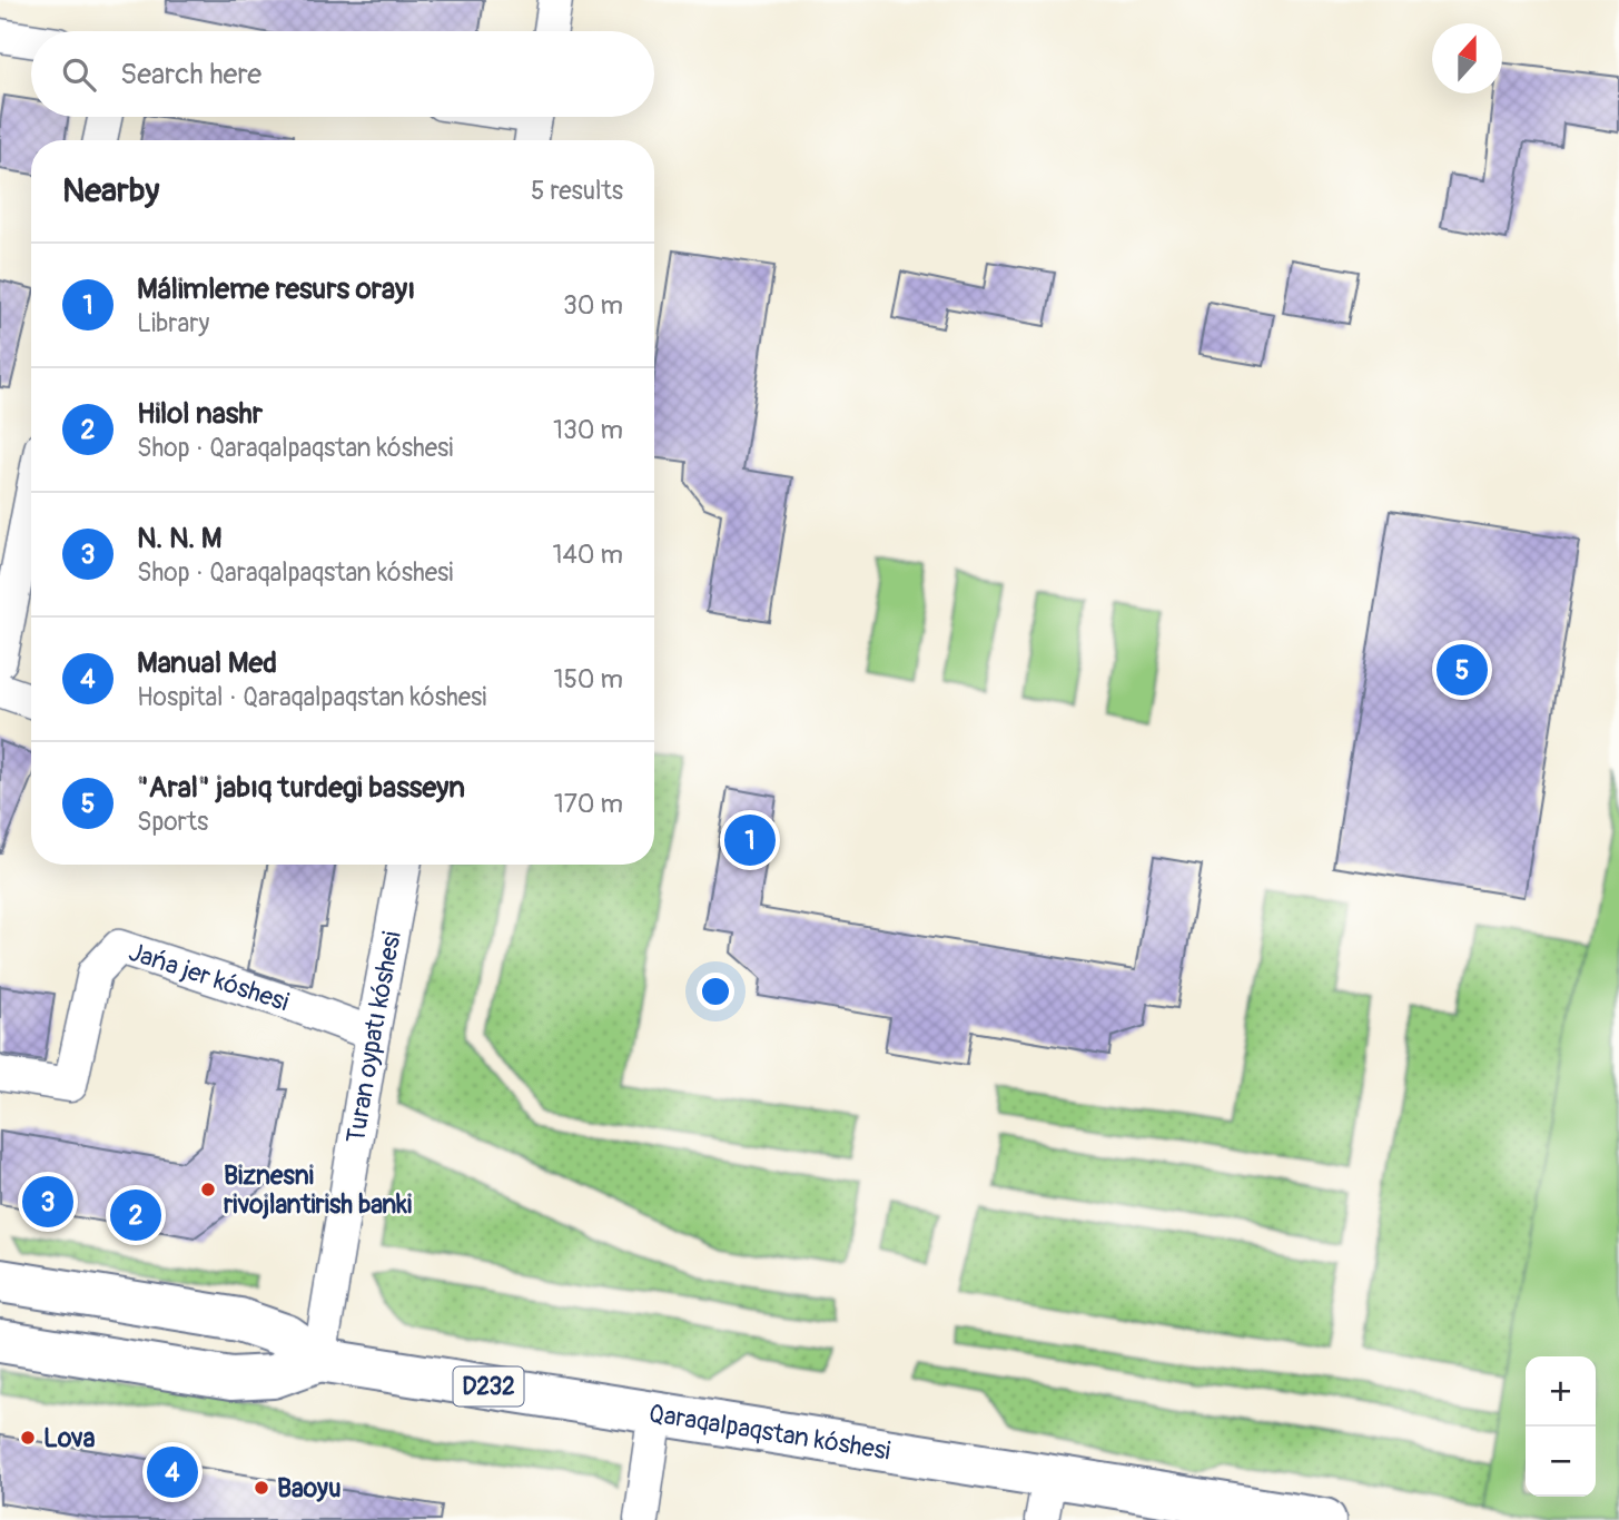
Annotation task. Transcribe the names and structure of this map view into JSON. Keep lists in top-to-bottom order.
{
  "streets": {
    "main road": ["D232", "Qaraqalpaqstan kóshesi"],
    "street": ["Jańa jer kóshesi", "Turan oypatı kóshesi"]
  },
  "crossings": [
    ["Jańa jer kóshesi", "Turan oypatı kóshesi"],
    ["Turan oypatı kóshesi", "Qaraqalpaqstan kóshesi"]
  ],
  "places": ["Biznesni rivojlantirish banki", "Lova", "Baoyu"],
  "north": "top",
  "page": {
    "search": "Search here",
    "heading": ["Nearby", "5 results"],
    "list": [
      {
        "mark": "1",
        "name": "Málimleme resurs orayı",
        "note": "Library",
        "value": "30 m"
      },
      {
        "mark": "2",
        "name": "Hilol nashr",
        "note": "Shop · Qaraqalpaqstan kóshesi",
        "value": "130 m"
      },
      {
        "mark": "3",
        "name": "N. N. M",
        "note": "Shop · Qaraqalpaqstan kóshesi",
        "value": "140 m"
      },
      {
        "mark": "4",
        "name": "Manual Med",
        "note": "Hospital · Qaraqalpaqstan kóshesi",
        "value": "150 m"
      },
      {
        "mark": "5",
        "name": "\"Aral\" jabıq turdegi basseyn",
        "note": "Sports",
        "value": "170 m"
      }
    ],
    "pins": [
      "5",
      "1",
      "3",
      "2",
      "4"
    ],
    "map_buttons": ["+", "−"]
  }
}
